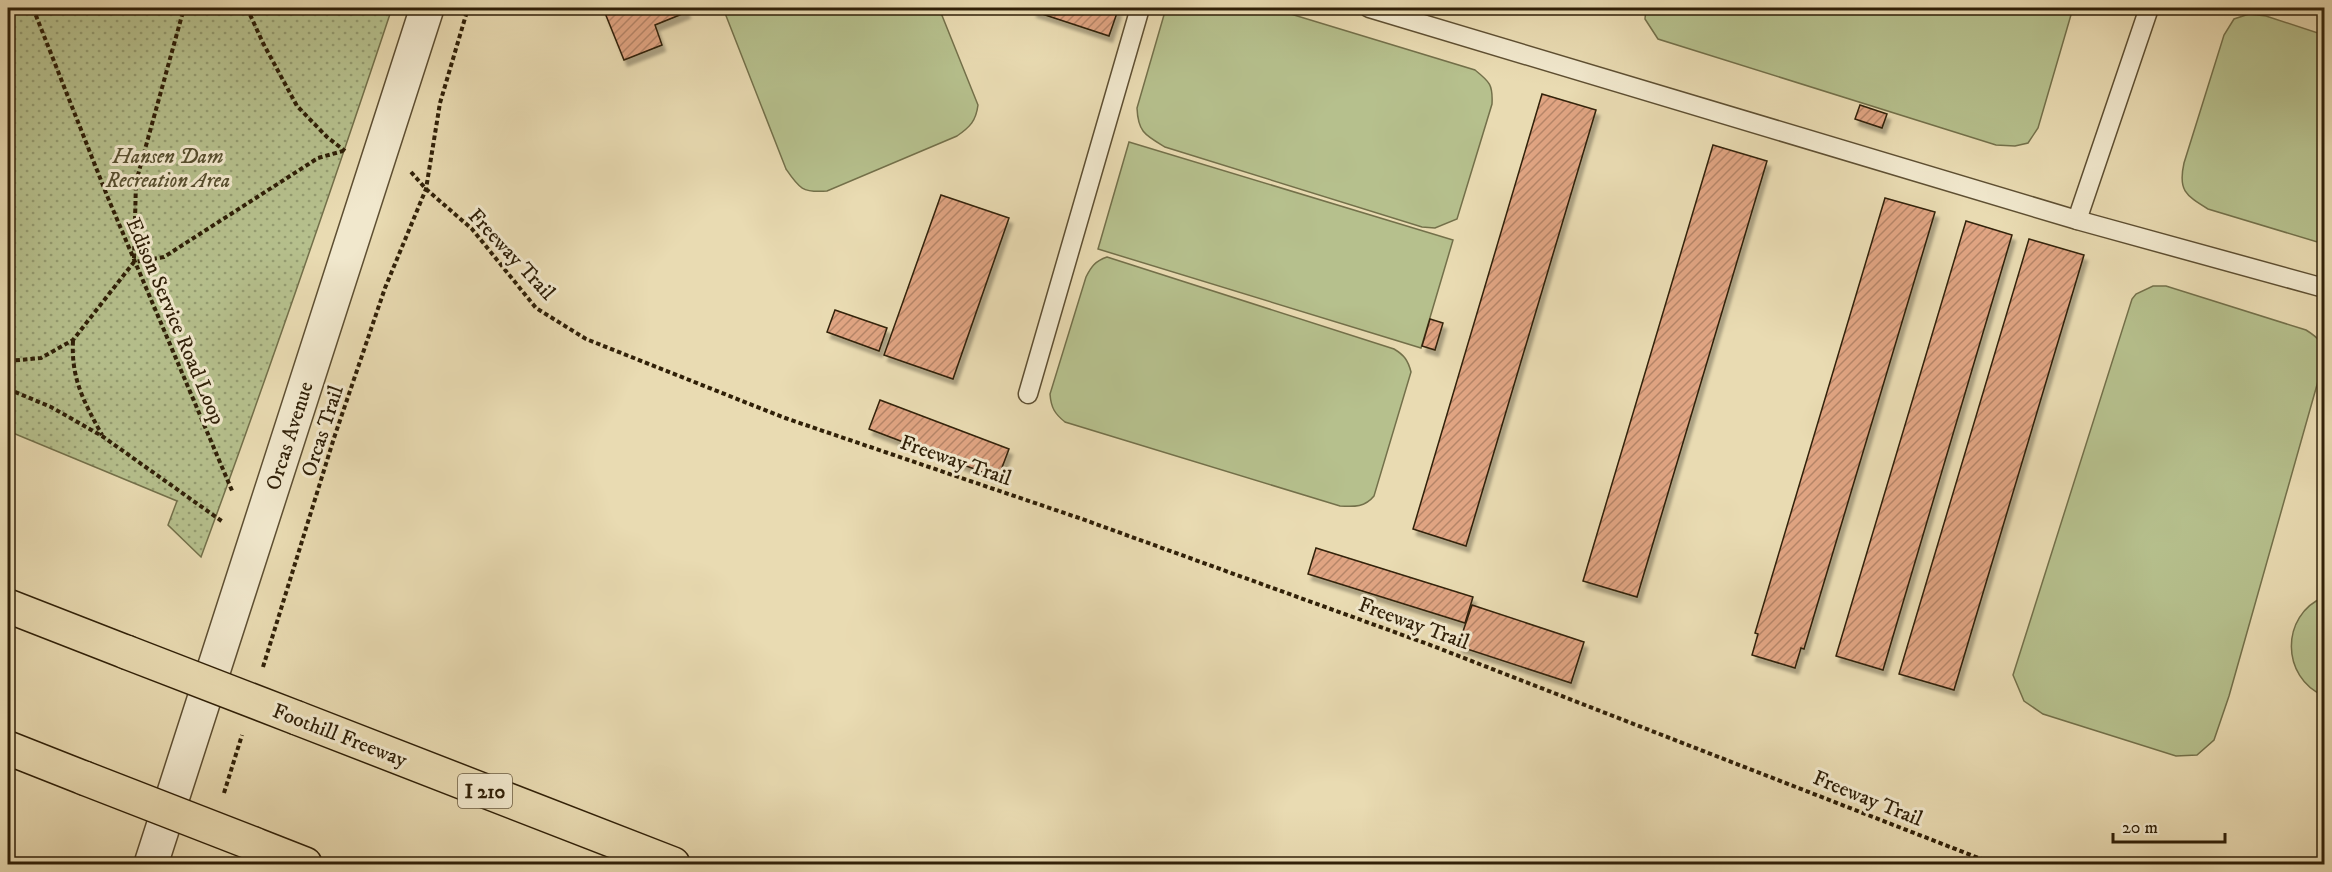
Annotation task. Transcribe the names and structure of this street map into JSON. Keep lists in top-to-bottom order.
{
  "streets": {
    "highway": ["Foothill Freeway", "I 210"],
    "street": ["Orcas Avenue"],
    "path": ["Freeway Trail", "Edison Service Road Loop", "Orcas Trail"]
  },
  "crossings": [
    ["Freeway Trail", "Orcas Trail"],
    ["Freeway Trail", "Orcas Avenue"]
  ],
  "parks": ["Hansen Dam Recreation Area"],
  "scale_bar": "20 m"
}
